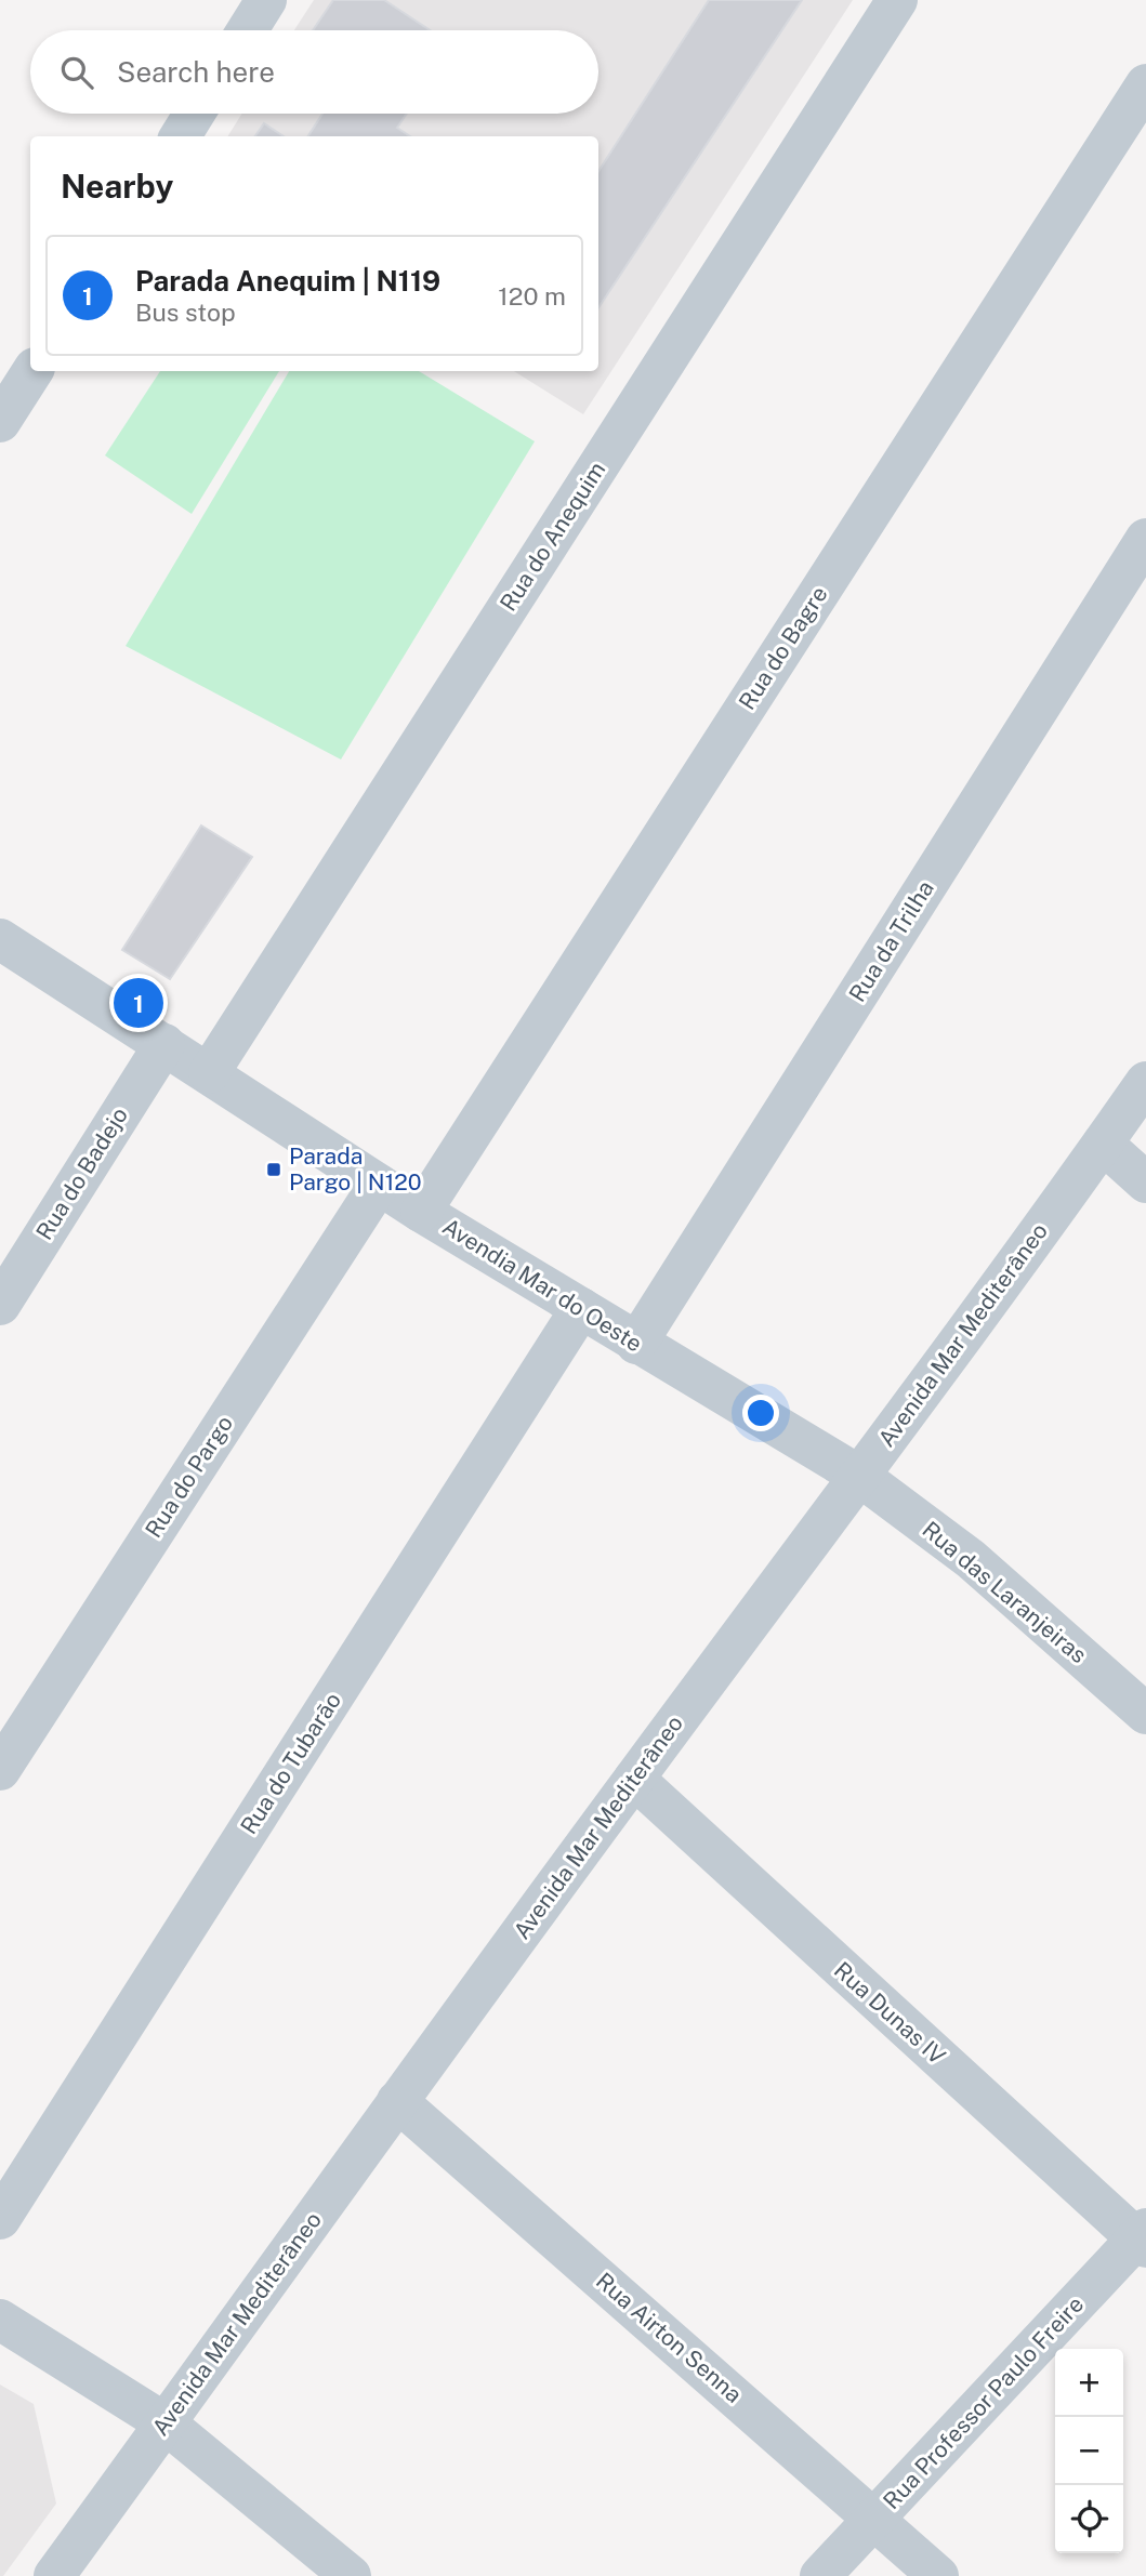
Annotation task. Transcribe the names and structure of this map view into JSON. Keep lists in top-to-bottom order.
{
  "streets": {
    "street": [
      "Rua do Anequim",
      "Rua do Bagre",
      "Rua da Trilha",
      "Rua do Badejo",
      "Avendia Mar do Oeste",
      "Avenida Mar Mediterâneo",
      "Rua do Pargo",
      "Rua das Laranjeiras",
      "Rua do Tubarão",
      "Rua Dunas IV",
      "Rua Airton Senna",
      "Rua Professor Paulo Freire"
    ]
  },
  "crossings": [
    ["Rua do Anequim", "Avendia Mar do Oeste"],
    ["Rua do Bagre", "Avendia Mar do Oeste"],
    ["Rua da Trilha", "Avendia Mar do Oeste"],
    ["Rua do Badejo", "Avendia Mar do Oeste"],
    ["Avendia Mar do Oeste", "Avenida Mar Mediterâneo"],
    ["Avendia Mar do Oeste", "Rua do Pargo"],
    ["Avendia Mar do Oeste", "Rua das Laranjeiras"],
    ["Avendia Mar do Oeste", "Rua do Tubarão"],
    ["Avenida Mar Mediterâneo", "Rua das Laranjeiras"],
    ["Avenida Mar Mediterâneo", "Rua Dunas IV"],
    ["Avenida Mar Mediterâneo", "Rua Airton Senna"],
    ["Rua Dunas IV", "Rua Professor Paulo Freire"],
    ["Rua Airton Senna", "Rua Professor Paulo Freire"]
  ],
  "places": {
    "transit": ["Parada Pargo | N120"]
  },
  "page": {
    "search": "Search here",
    "heading": "Nearby",
    "list": [
      {
        "mark": "1",
        "name": "Parada Anequim | N119",
        "note": "Bus stop",
        "value": "120 m"
      }
    ],
    "pins": "1",
    "map_buttons": ["+", "−"]
  }
}
